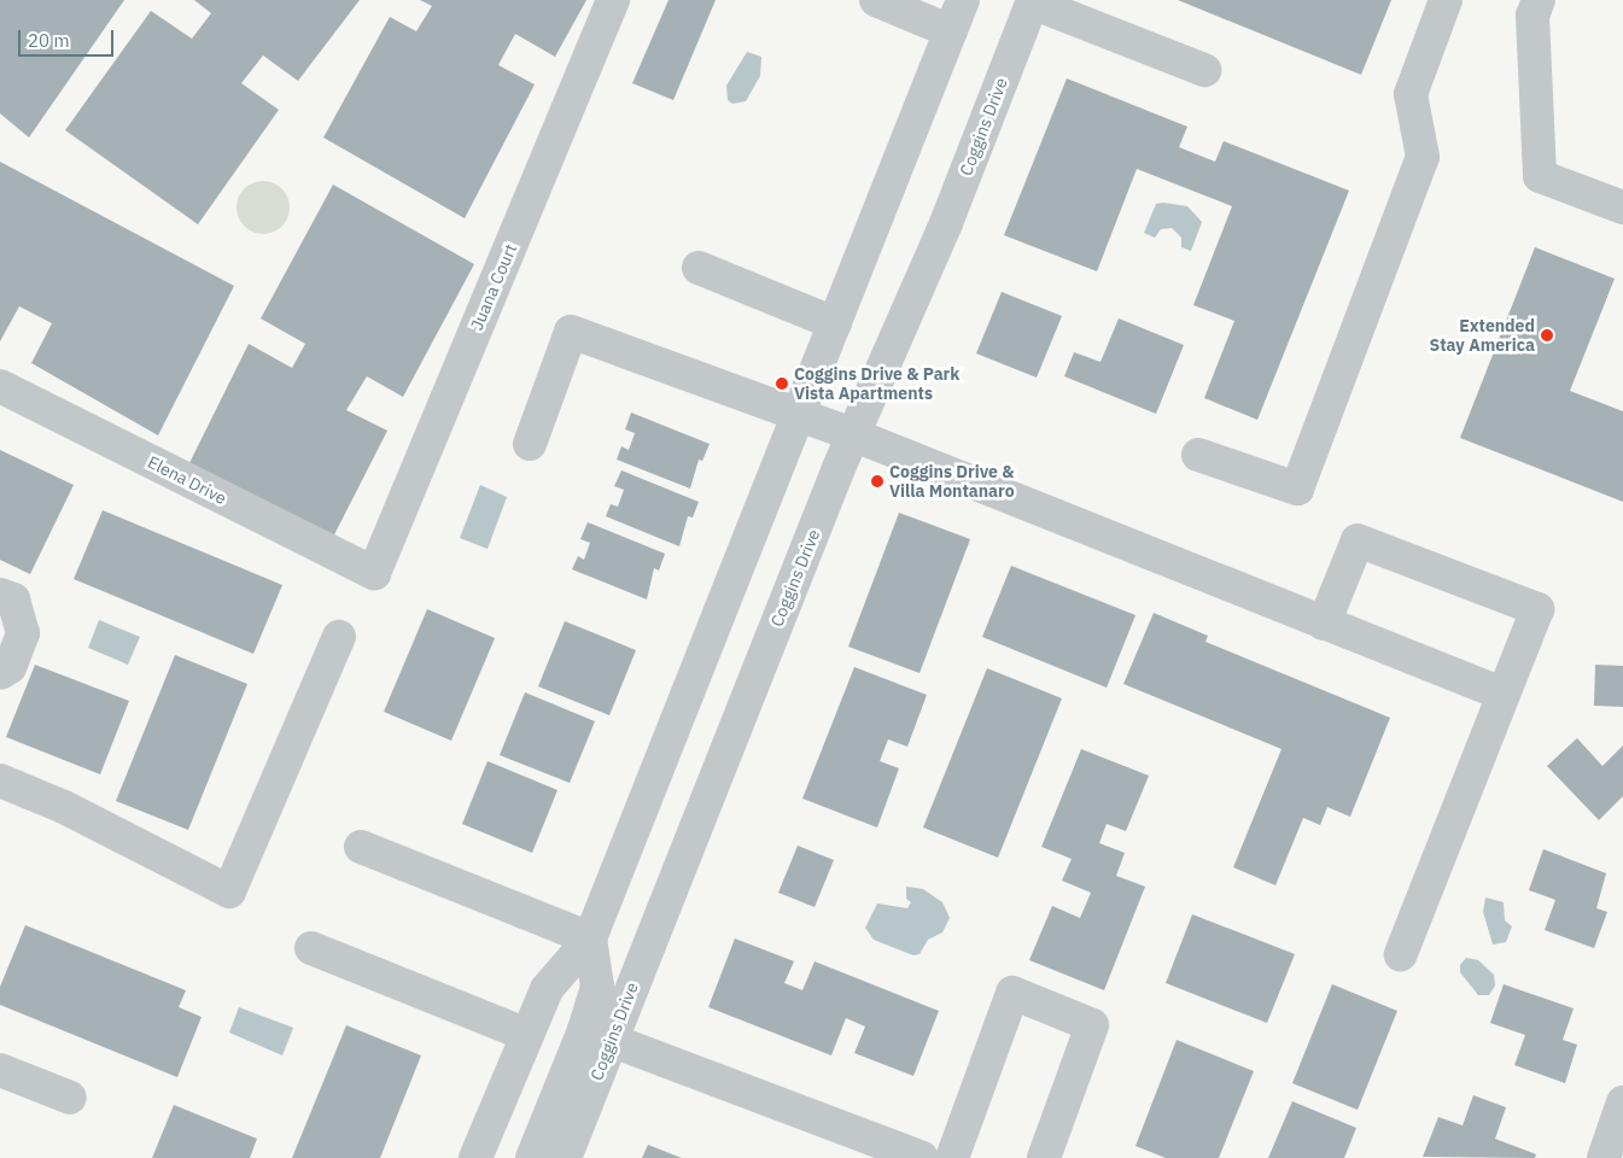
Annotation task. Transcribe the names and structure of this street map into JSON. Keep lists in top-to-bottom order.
{
  "streets": {
    "street": ["Coggins Drive", "Juana Court", "Elena Drive"]
  },
  "crossings": [
    ["Juana Court", "Elena Drive"]
  ],
  "places": ["Extended Stay America", "Coggins Drive & Park Vista Apartments", "Coggins Drive & Villa Montanaro"],
  "scale_bar": "20 m"
}
